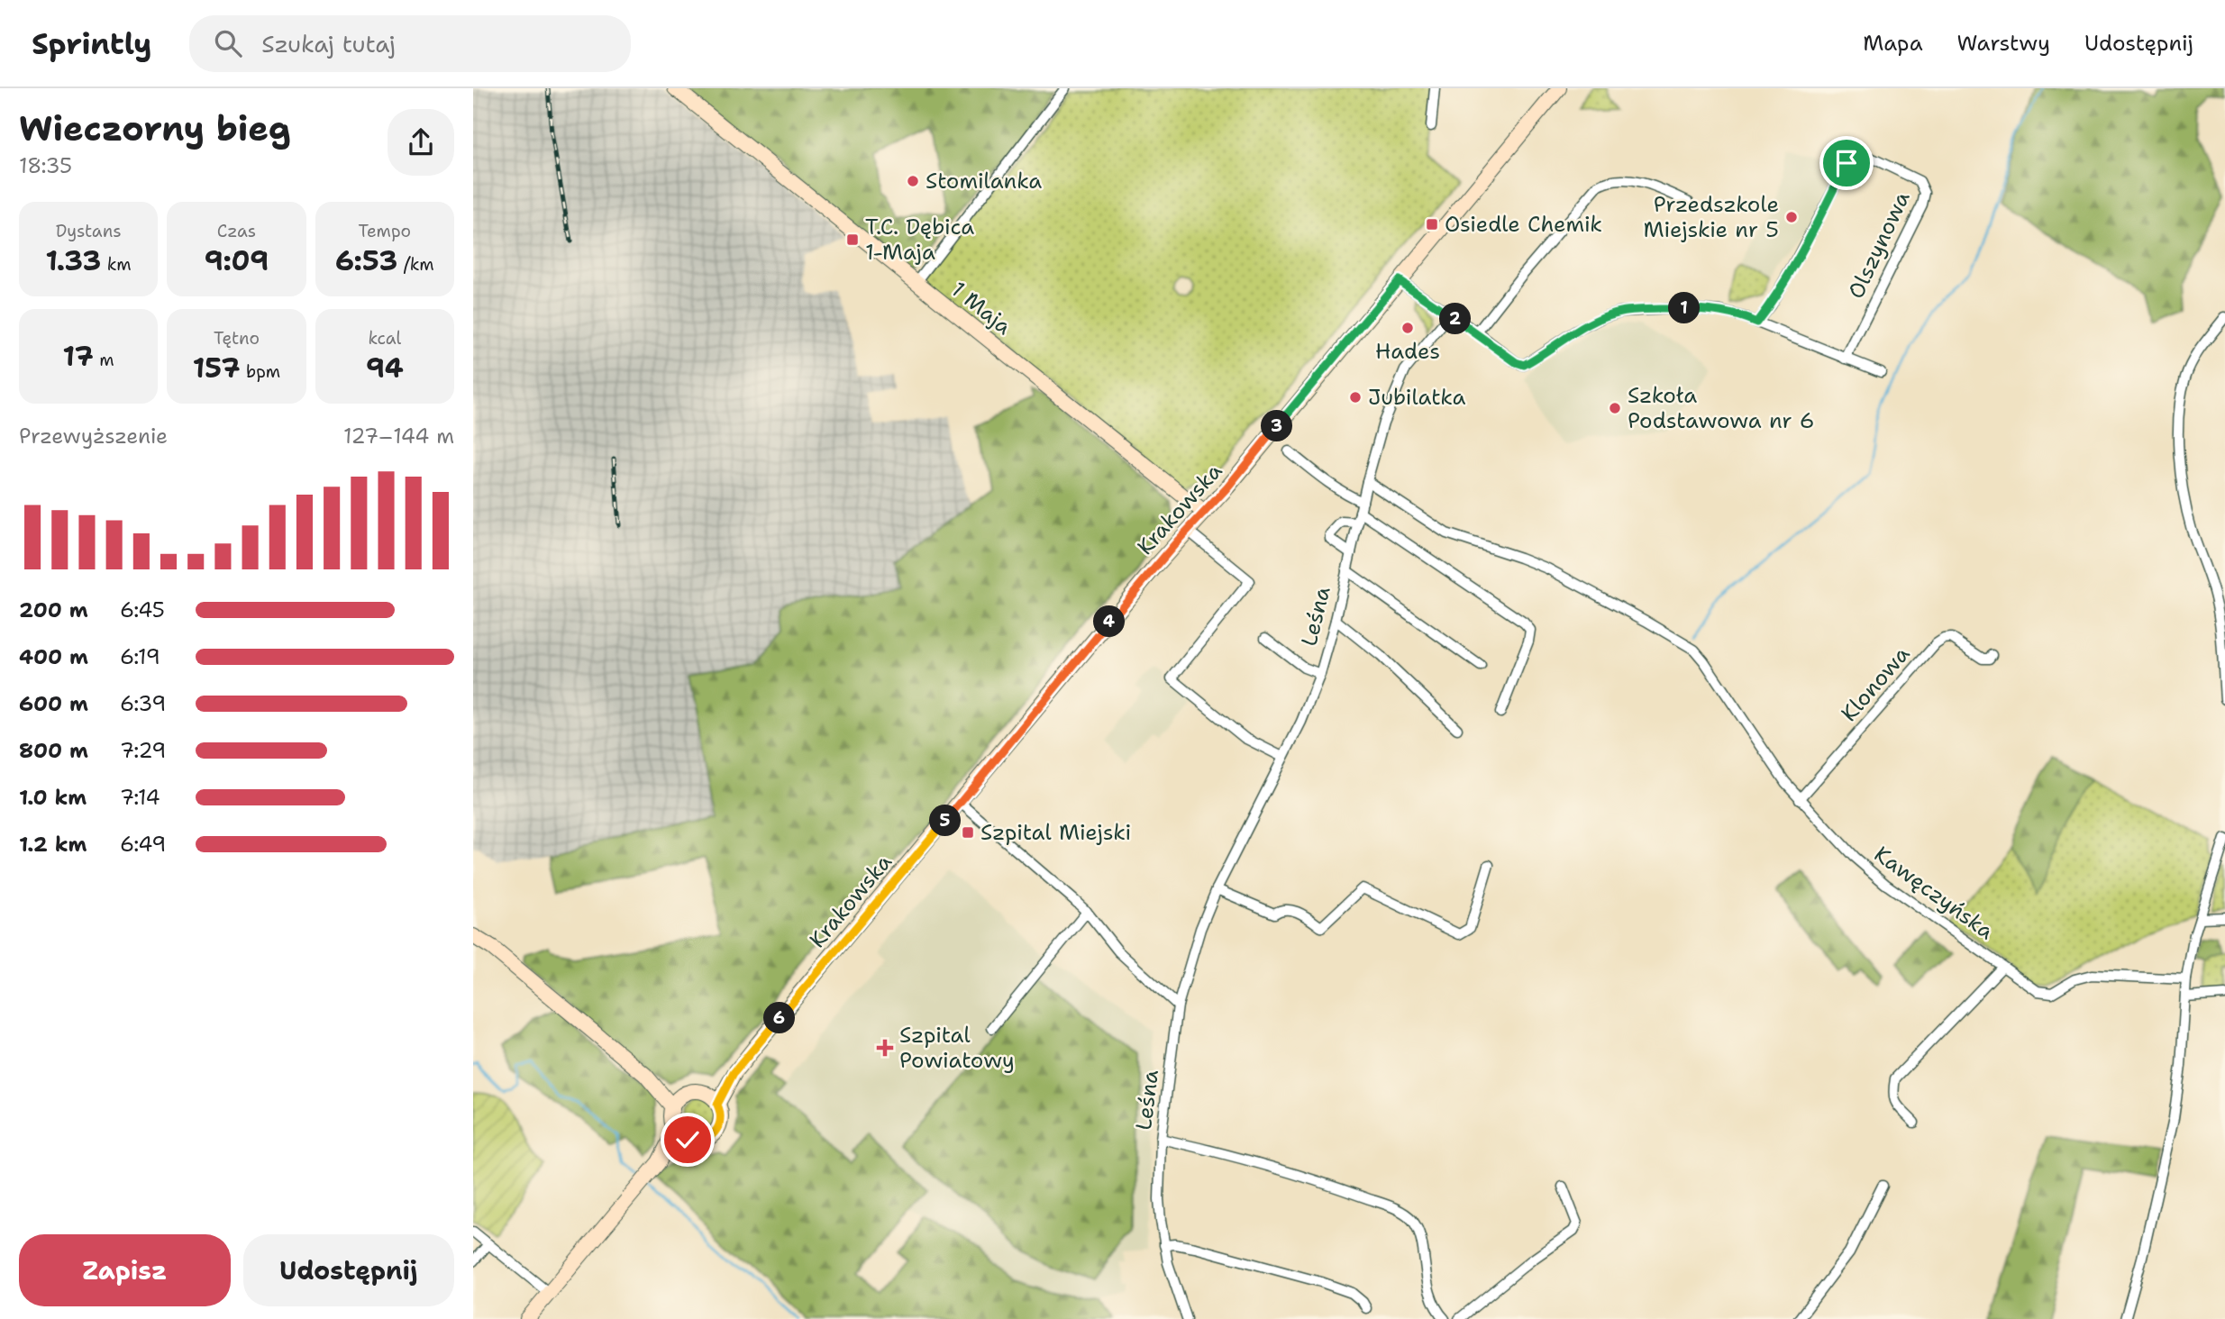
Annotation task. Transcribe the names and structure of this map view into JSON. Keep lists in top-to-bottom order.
{
  "streets": {
    "street": [
      "Olszynowa",
      "1 Maja",
      "Krakowska",
      "Leśna",
      "Klonowa",
      "Kawęczyńska"
    ]
  },
  "crossings": [
    ["1 Maja", "Krakowska"],
    ["Leśna", "Kawęczyńska"],
    ["Klonowa", "Kawęczyńska"]
  ],
  "places": {
    "other": [
      "Stomilanka",
      "Przedszkole Miejskie nr 5",
      "Hades",
      "Jubilatka",
      "Szkoła Podstawowa nr 6"
    ],
    "transit": ["Osiedle Chemik", "T.C. Dębica 1-Maja", "Szpital Miejski"],
    "health": ["Szpital Powiatowy"]
  },
  "page": {
    "header": "Sprintly",
    "search": "Szukaj tutaj",
    "nav": ["Mapa", "Warstwy", "Udostępnij"],
    "heading": ["Wieczorny bieg", "18:35"],
    "stats": [
      ["Dystans", "1.33 km"],
      ["Czas", "9:09"],
      ["Tempo", "6:53 /km"],
      ["17 m"],
      ["Tętno", "157 bpm"],
      ["kcal", "94"]
    ],
    "pins": [
      "1",
      "2",
      "3",
      "4",
      "5",
      "6"
    ],
    "chart": ["Przewyższenie", "127–144 m"],
    "list": [
      {
        "name": "200 m",
        "note": "6:45"
      },
      {
        "name": "400 m",
        "note": "6:19"
      },
      {
        "name": "600 m",
        "note": "6:39"
      },
      {
        "name": "800 m",
        "note": "7:29"
      },
      {
        "name": "1.0 km",
        "note": "7:14"
      },
      {
        "name": "1.2 km",
        "note": "6:49"
      }
    ],
    "buttons": ["Zapisz", "Udostępnij"]
  }
}
